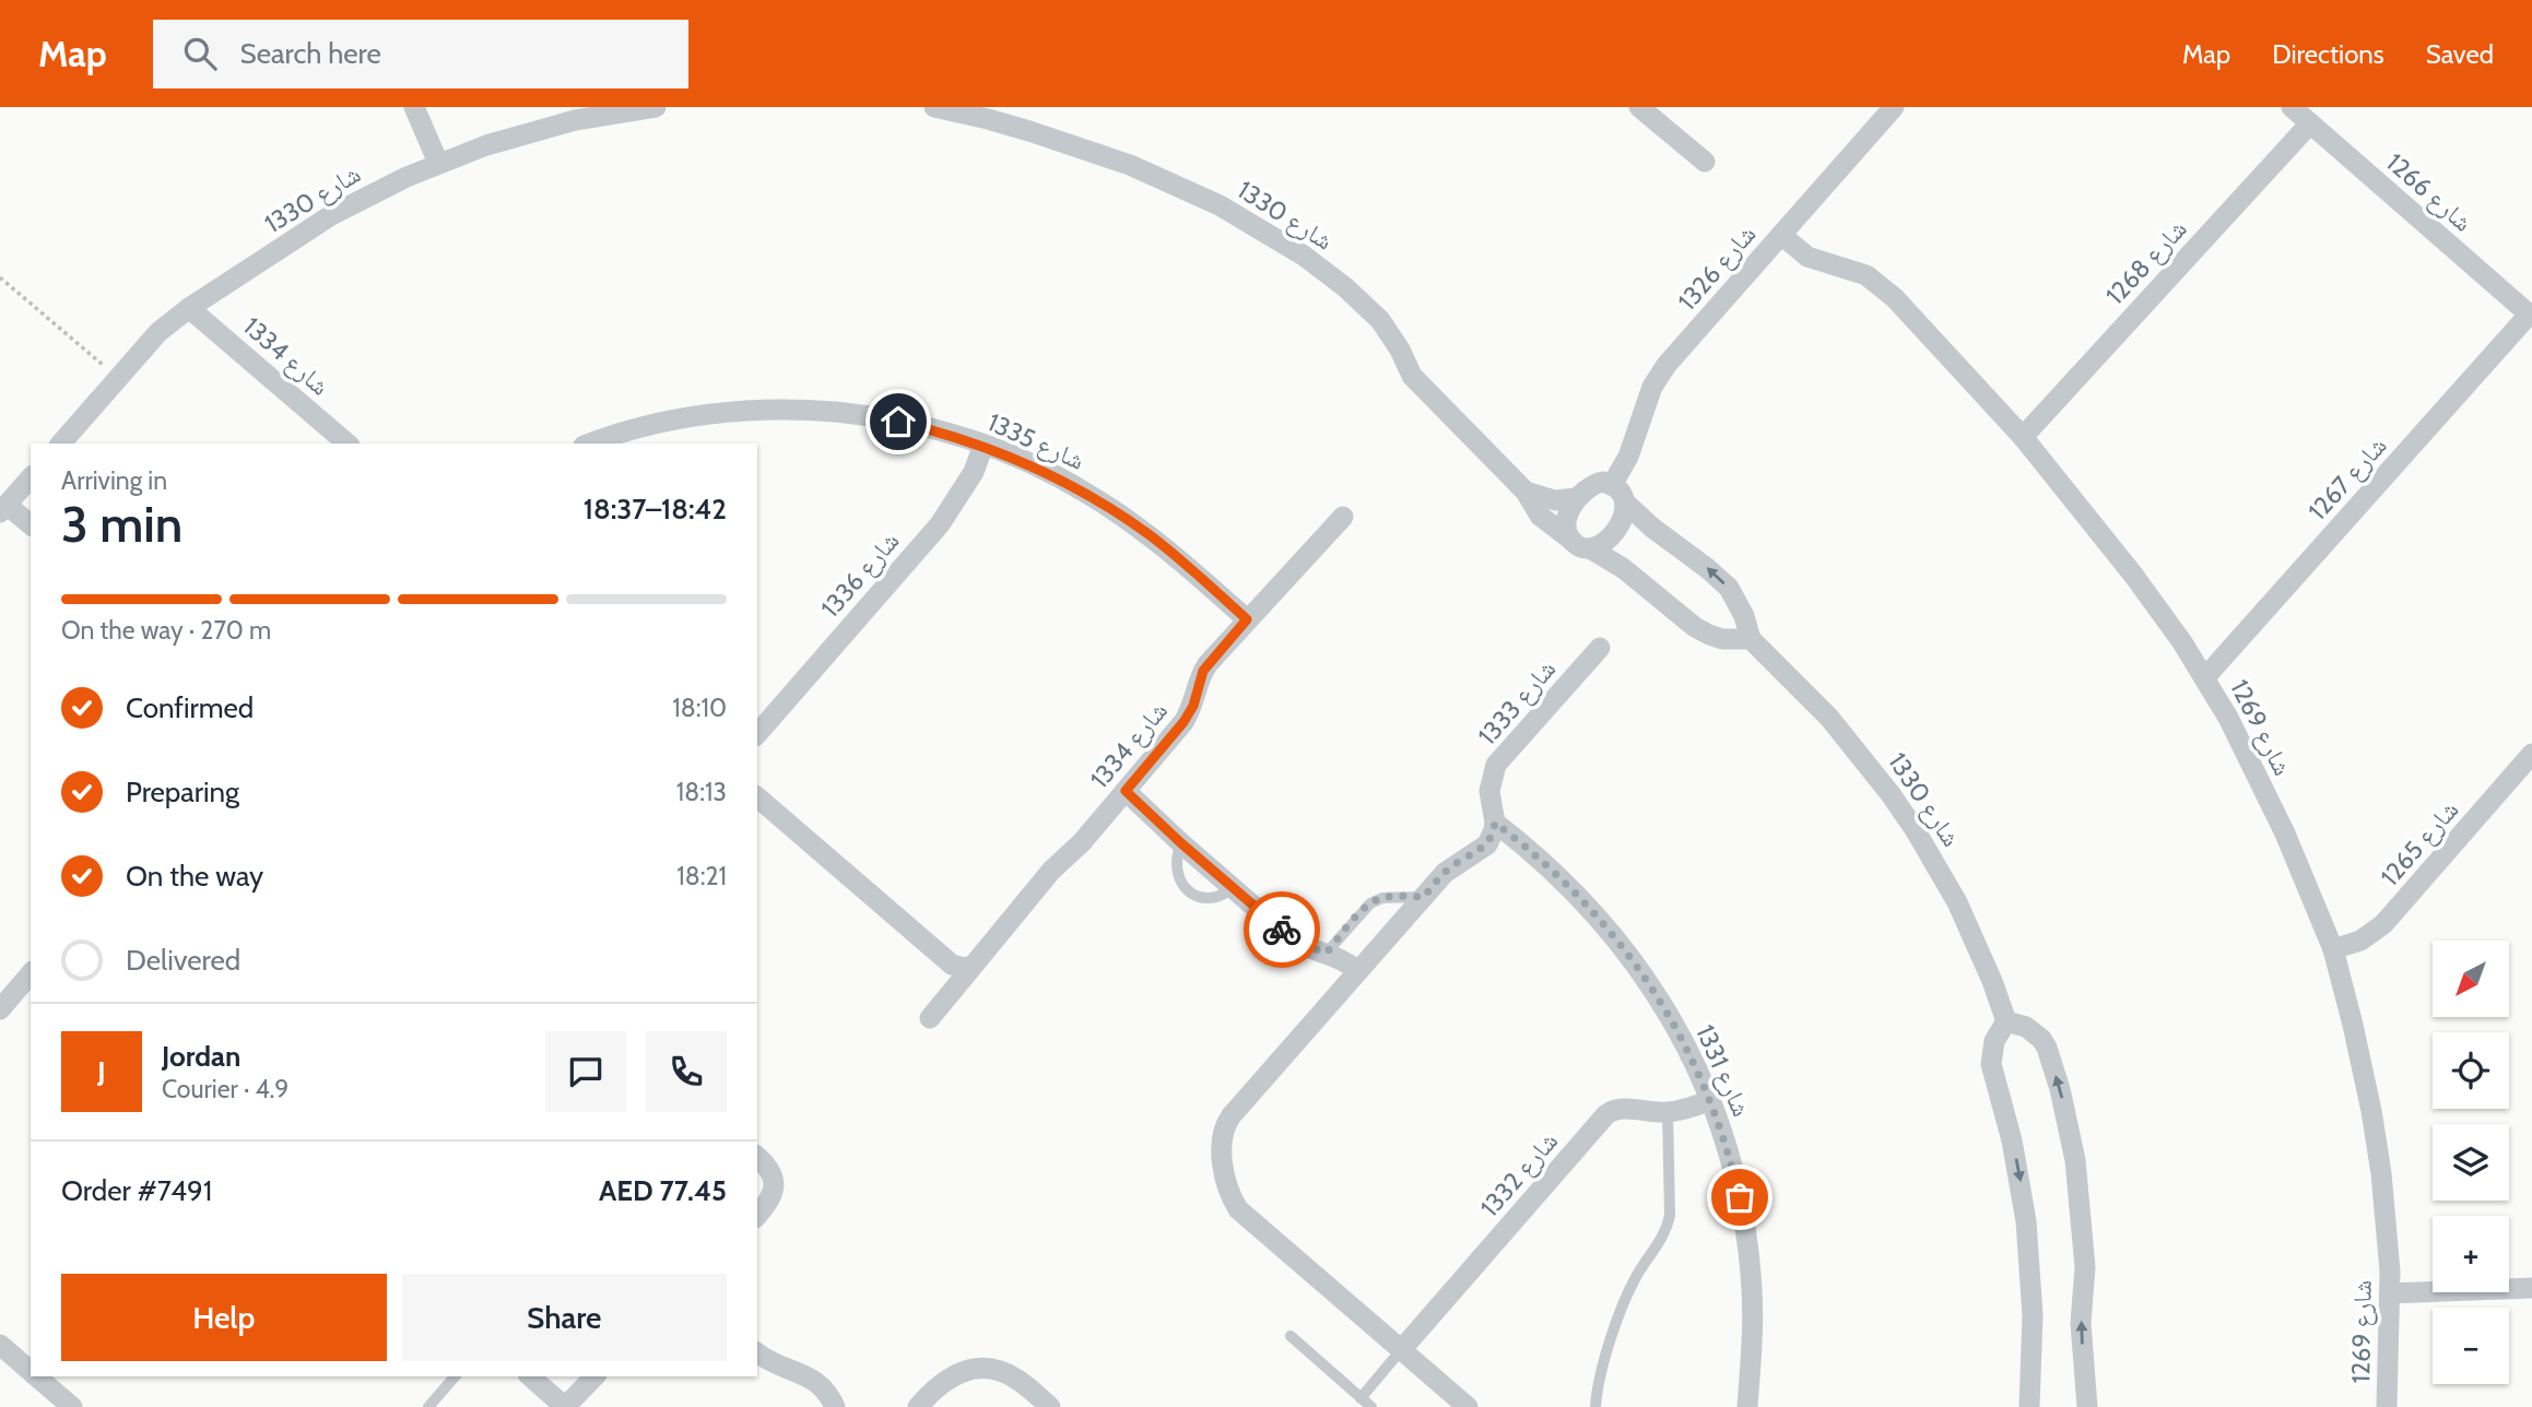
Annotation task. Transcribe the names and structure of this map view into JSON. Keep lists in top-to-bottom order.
{
  "streets": {
    "street": [
      "شارع 1266",
      "شارع 1330",
      "شارع 1268",
      "شارع 1326",
      "شارع 1334",
      "شارع 1335",
      "شارع 1267",
      "شارع 1336",
      "شارع 1333",
      "شارع 1269",
      "شارع 1265",
      "شارع 1331",
      "شارع 1332"
    ]
  },
  "crossings": [
    ["شارع 1266", "شارع 1268"],
    ["شارع 1266", "شارع 1267"],
    ["شارع 1330", "شارع 1326"],
    ["شارع 1330", "شارع 1334"],
    ["شارع 1268", "شارع 1269"],
    ["شارع 1326", "شارع 1269"],
    ["شارع 1334", "شارع 1335"],
    ["شارع 1335", "شارع 1336"],
    ["شارع 1267", "شارع 1269"],
    ["شارع 1333", "شارع 1331"],
    ["شارع 1269", "شارع 1265"],
    ["شارع 1331", "شارع 1332"]
  ],
  "north": "bottom left",
  "page": {
    "header": "Map",
    "search": "Search here",
    "nav": ["Map", "Directions", "Saved"],
    "heading": ["3 min", "Arriving in", "18:37–18:42"],
    "panel": [
      "Jordan",
      "Courier · 4.9",
      "Order #7491",
      "AED 77.45"
    ],
    "bar": "On the way · 270 m",
    "list": [
      ["Confirmed", "18:10"],
      ["Preparing", "18:13"],
      ["On the way", "18:21"],
      "Delivered"
    ],
    "map_buttons": ["+", "−"],
    "round": "J",
    "buttons": ["Help", "Share"]
  }
}
